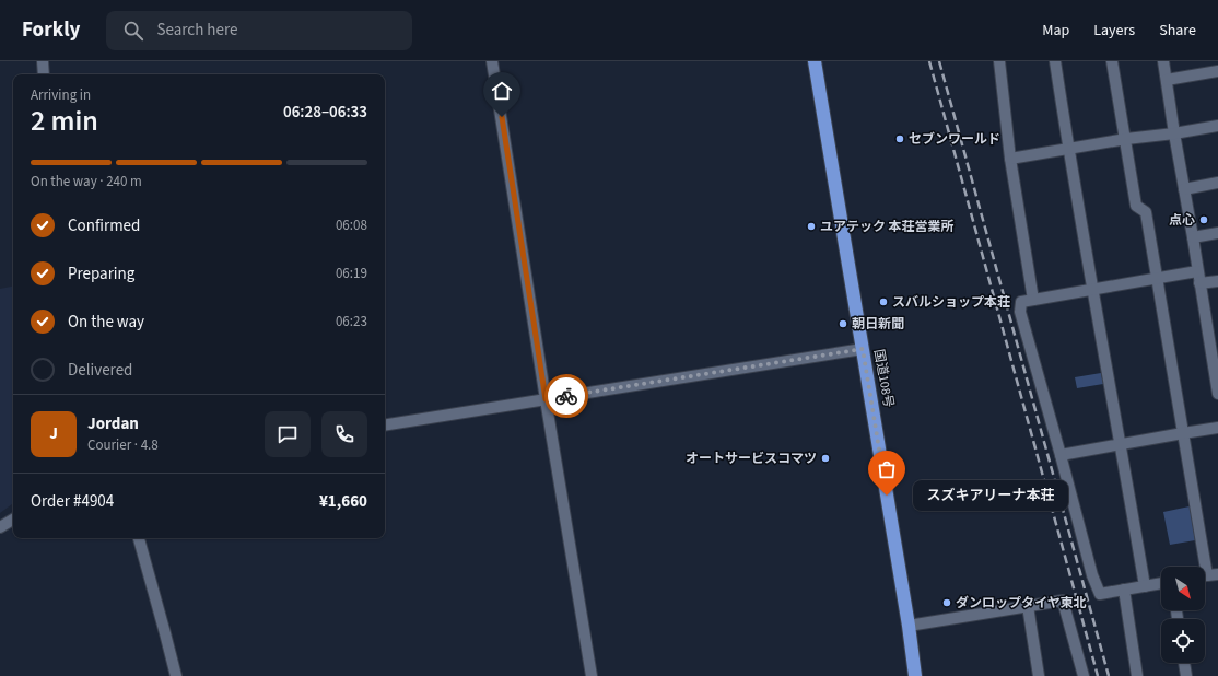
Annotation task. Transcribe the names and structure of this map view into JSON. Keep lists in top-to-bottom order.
{
  "streets": {
    "highway": ["国道108号"]
  },
  "places": [
    "セブンワールド",
    "点心",
    "ユアテック 本荘営業所",
    "スバルショップ本荘",
    "朝日新聞",
    "オートサービスコマツ",
    "スズキアリーナ本荘",
    "ダンロップタイヤ東北"
  ],
  "north": "bottom right",
  "page": {
    "header": "Forkly",
    "search": "Search here",
    "nav": ["Map", "Layers", "Share"],
    "heading": ["2 min", "Arriving in", "06:28–06:33"],
    "panel": [
      "Jordan",
      "Courier · 4.8",
      "Order #4904",
      "¥1,660"
    ],
    "bar": "On the way · 240 m",
    "list": [
      ["Confirmed", "06:08"],
      ["Preparing", "06:19"],
      ["On the way", "06:23"],
      "Delivered"
    ],
    "round": "J",
    "bubble": "スズキアリーナ本荘"
  }
}
